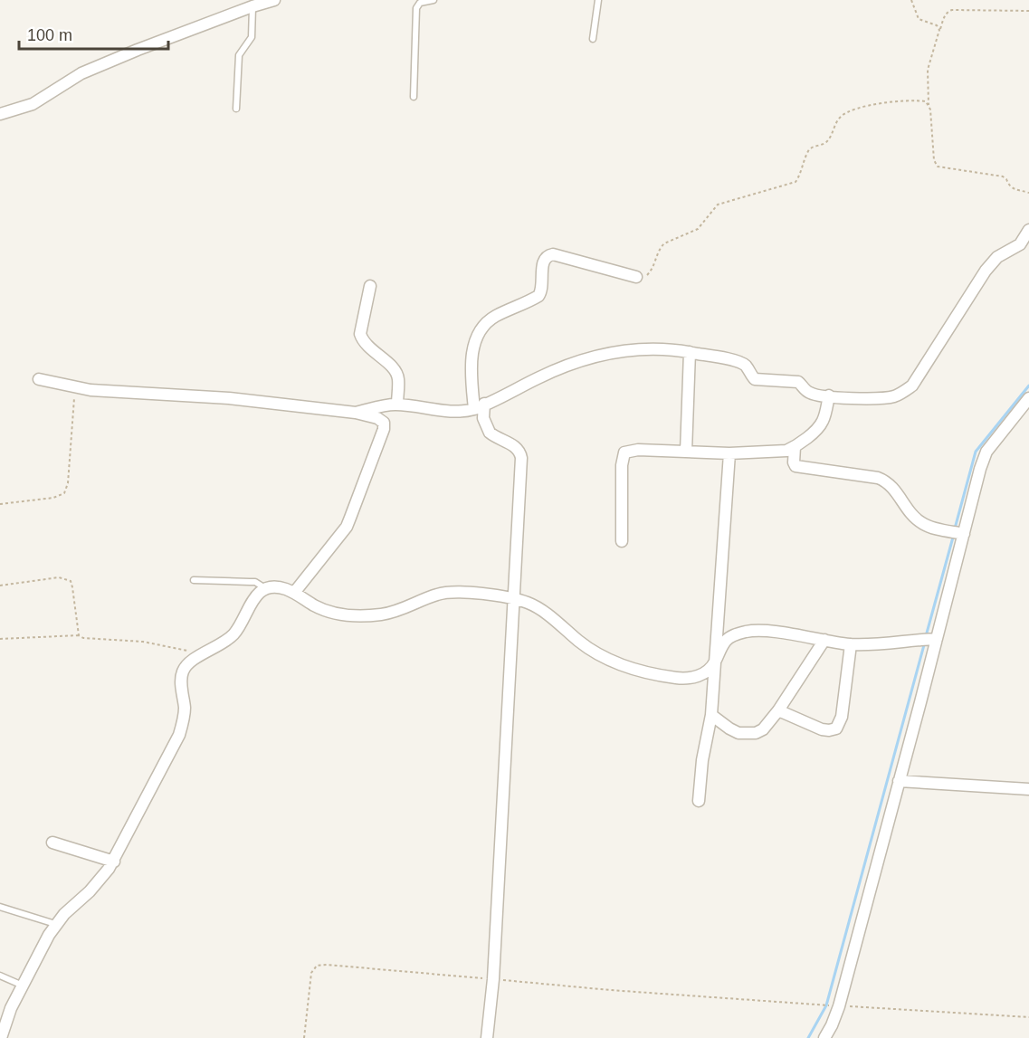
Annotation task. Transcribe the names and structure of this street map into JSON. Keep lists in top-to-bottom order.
{
  "scale_bar": "100 m"
}
